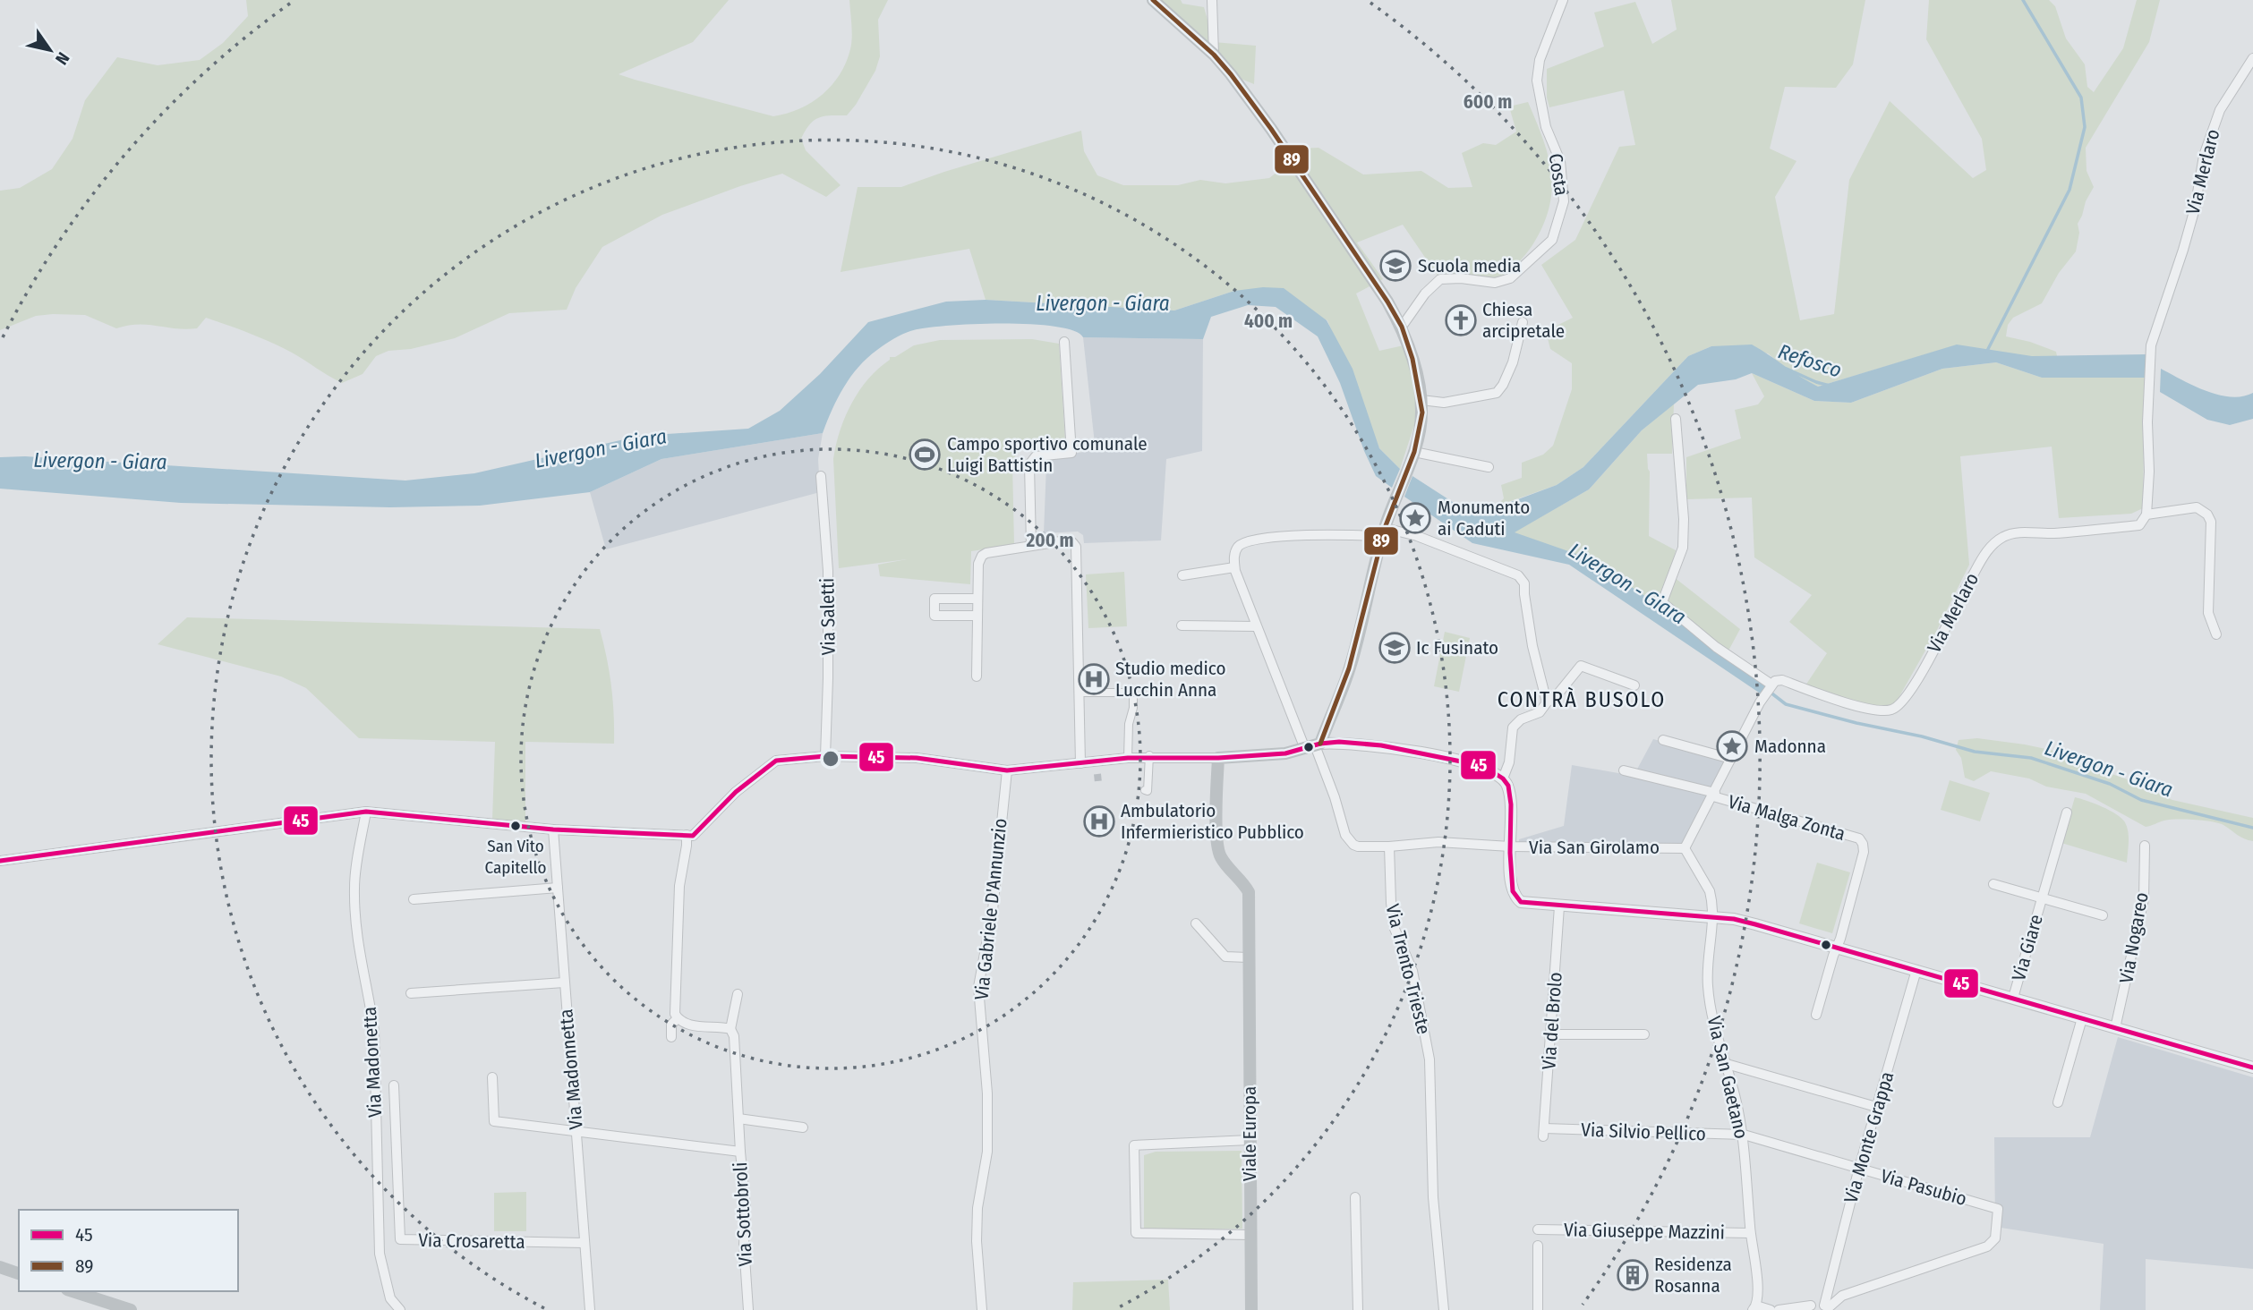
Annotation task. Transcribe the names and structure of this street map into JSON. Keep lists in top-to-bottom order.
{
  "streets": {
    "main road": ["Viale Europa"],
    "street": [
      "Via Merlaro",
      "Costa",
      "Via Saletti",
      "Via Malga Zonta",
      "Via San Girolamo",
      "Via Gabriele D'Annunzio",
      "Via Nogareo",
      "Via Giare",
      "Via Trento Trieste",
      "Via del Brolo",
      "Via Madonetta",
      "Via Madonnetta",
      "Via San Gaetano",
      "Via Silvio Pellico",
      "Via Monte Grappa",
      "Via Pasubio",
      "Via Sottobroli",
      "Via Giuseppe Mazzini",
      "Via Crosaretta"
    ]
  },
  "crossings": [
    ["Via San Girolamo", "Via Trento Trieste"],
    ["Via San Girolamo", "Via San Gaetano"],
    ["Via del Brolo", "Via Silvio Pellico"],
    ["Via Madonnetta", "Via Crosaretta"],
    ["Via San Gaetano", "Via Silvio Pellico"],
    ["Via San Gaetano", "Via Pasubio"],
    ["Via San Gaetano", "Via Giuseppe Mazzini"],
    ["Via Silvio Pellico", "Via Pasubio"],
    ["Via Monte Grappa", "Via Pasubio"]
  ],
  "districts": ["CONTRÀ BUSOLO"],
  "water": ["Livergon - Giara", "Refosco"],
  "places": {
    "school or university": ["Scuola media", "Ic Fusinato"],
    "church": ["Chiesa arcipretale"],
    "sports": ["Campo sportivo comunale Luigi Battistin"],
    "place": ["Monumento ai Caduti", "Madonna"],
    "hospital": ["Studio medico Lucchin Anna", "Ambulatorio Infermieristico Pubblico"],
    "other": ["San Vito Capitello"],
    "building": ["Residenza Rosanna"]
  },
  "lines": ["transit line 89", "transit line 45"],
  "legend": ["45", "89"],
  "north": "bottom right",
  "rings": ["600 m", "400 m", "200 m"]
}
